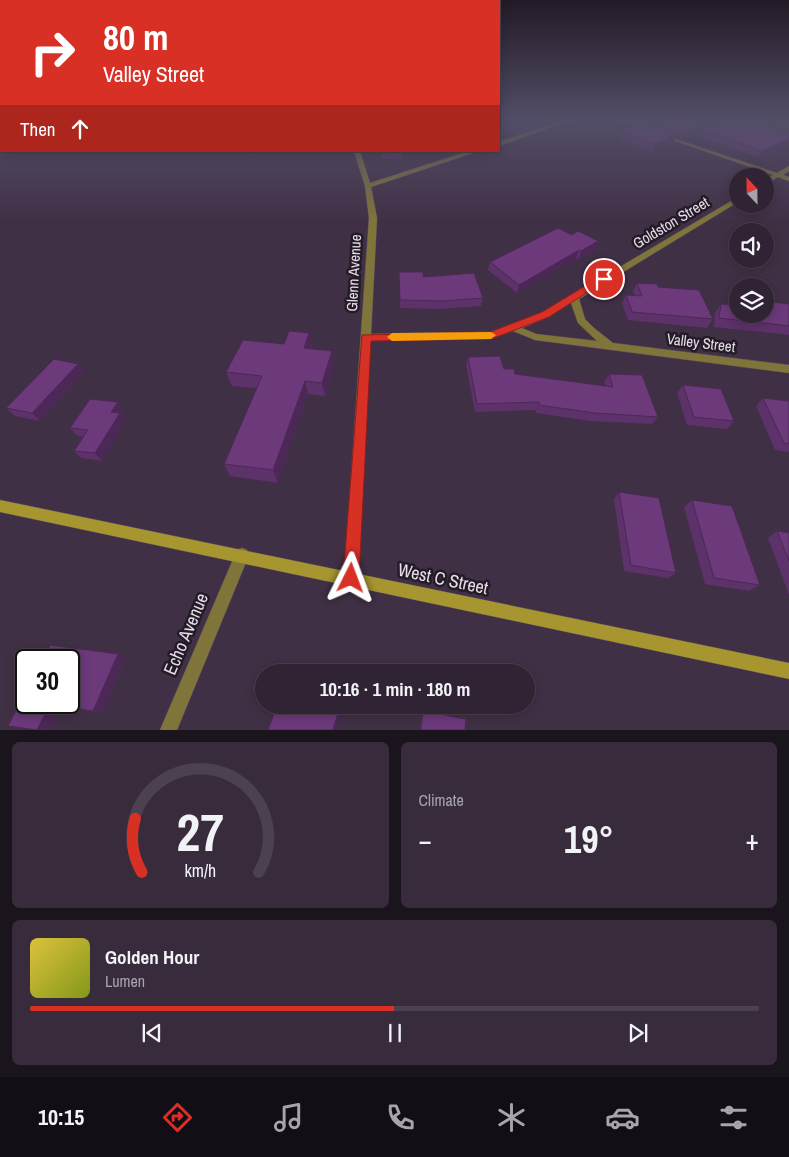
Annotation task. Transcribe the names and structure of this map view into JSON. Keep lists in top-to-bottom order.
{
  "streets": {
    "main road": ["West C Street"],
    "street": [
      "Goldston Street",
      "Glenn Avenue",
      "Valley Street",
      "Echo Avenue"
    ]
  },
  "crossings": [
    ["Goldston Street", "Valley Street"],
    ["Glenn Avenue", "West C Street"],
    ["West C Street", "Echo Avenue"]
  ],
  "north": "top",
  "page": {
    "turn": ["80 m", "Valley Street"],
    "then": "Then",
    "limit": "30",
    "trip": "10:16 · 1 min · 180 m",
    "tile": "Climate",
    "heat": ["−", "19°", "+"],
    "song": ["Golden Hour", "Lumen"],
    "tabs": "10:15",
    "gauge": ["27", "km/h"]
  }
}
